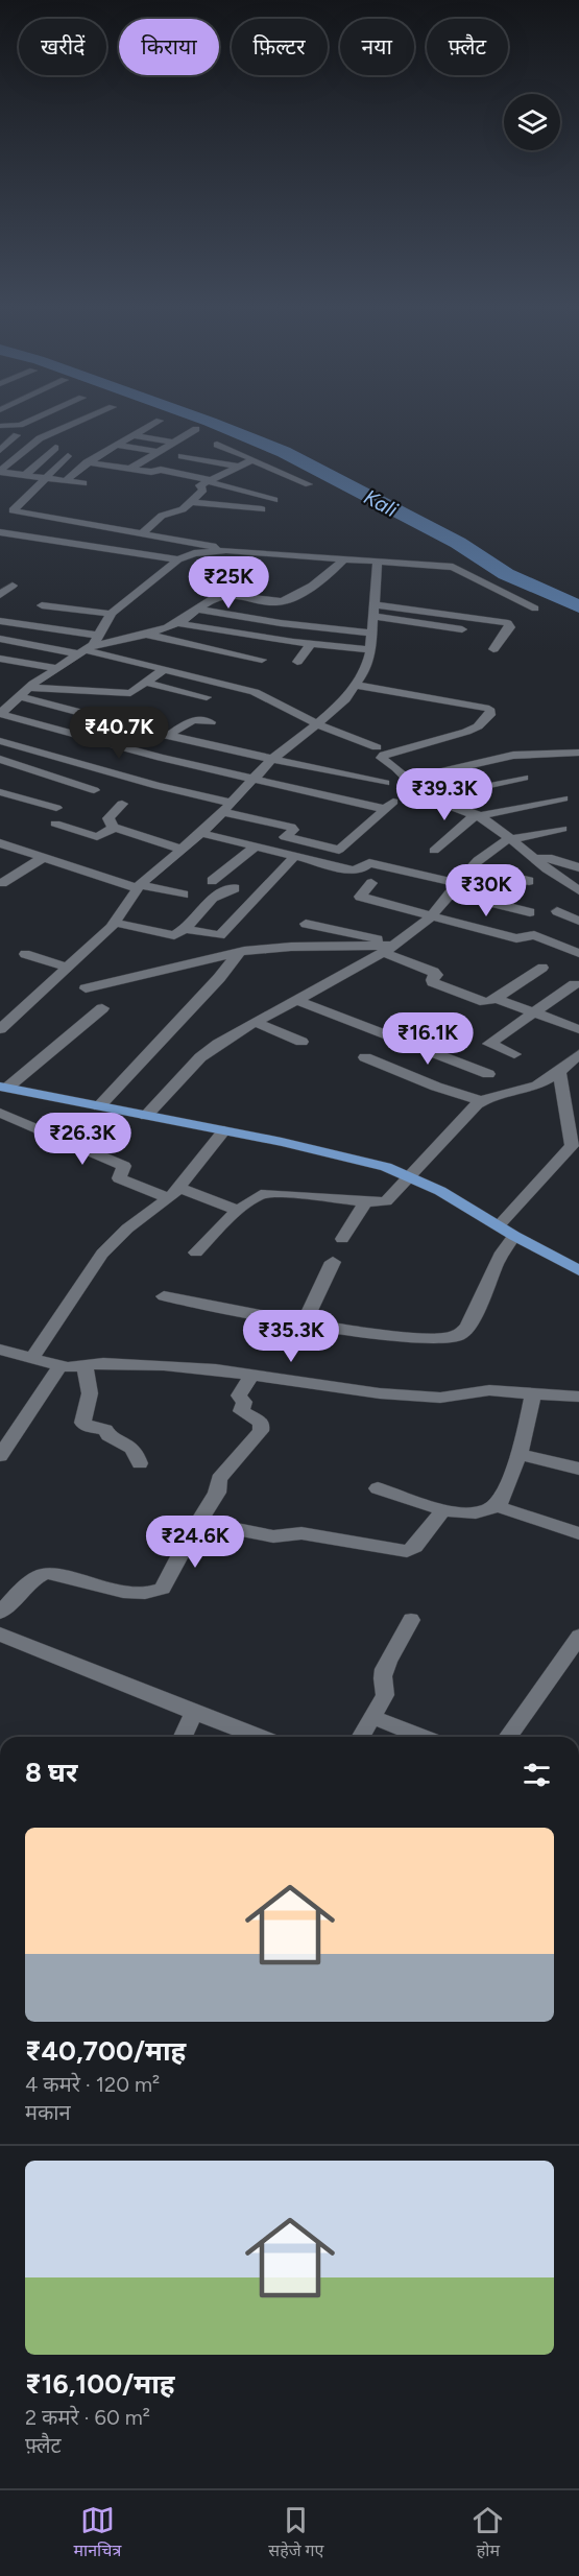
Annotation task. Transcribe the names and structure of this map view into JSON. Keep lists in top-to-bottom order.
{
  "water": ["Kali"],
  "page": {
    "chip": [
      "खरीदें",
      "किराया",
      "फ़िल्टर",
      "नया",
      "फ़्लैट"
    ],
    "price": [
      "₹25K",
      "₹40.7K",
      "₹39.3K",
      "₹30K",
      "₹16.1K",
      "₹26.3K",
      "₹35.3K",
      "₹24.6K"
    ],
    "heading": "8 घर",
    "list": [
      {
        "name": "₹40,700/माह",
        "note": "4 कमरे · 120 m² · मकान"
      },
      {
        "name": "₹16,100/माह",
        "note": "2 कमरे · 60 m² · फ़्लैट"
      }
    ],
    "tabs": ["मानचित्र", "सहेजे गए", "होम"]
  }
}
